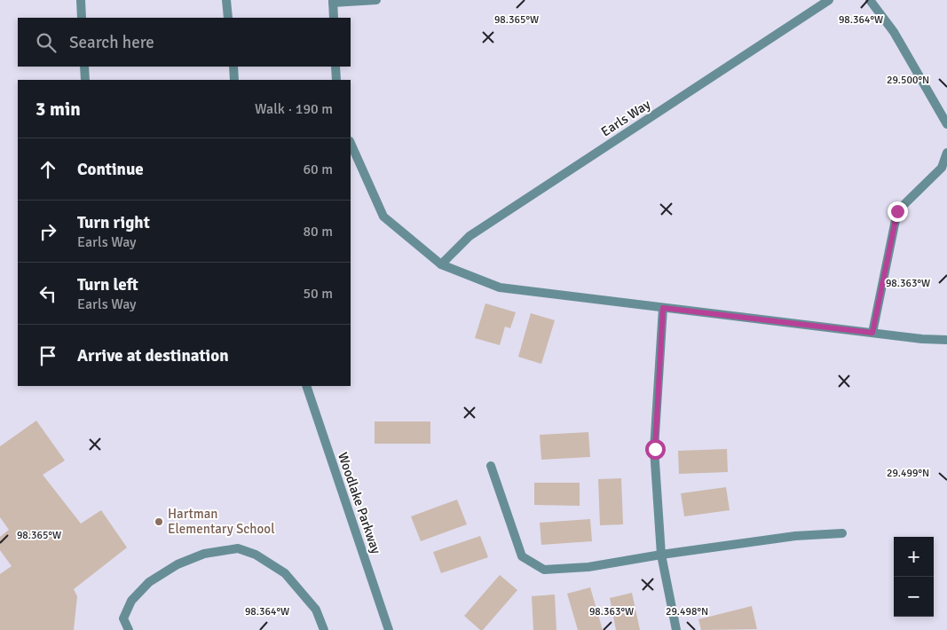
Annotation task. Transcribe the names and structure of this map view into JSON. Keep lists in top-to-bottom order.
{
  "streets": {
    "street": ["Earls Way", "Woodlake Parkway"]
  },
  "places": ["Hartman Elementary School"],
  "page": {
    "search": "Search here",
    "heading": ["3 min", "Walk · 190 m"],
    "list": [
      ["Continue", "60 m"],
      ["Turn right", "Earls Way", "80 m"],
      ["Turn left", "Earls Way", "50 m"],
      "Arrive at destination"
    ],
    "map_buttons": ["+", "−"]
  },
  "coordinates": [
    "98.365°W",
    "98.364°W",
    "29.500°N",
    "98.363°W",
    "29.499°N",
    "29.498°N"
  ]
}
